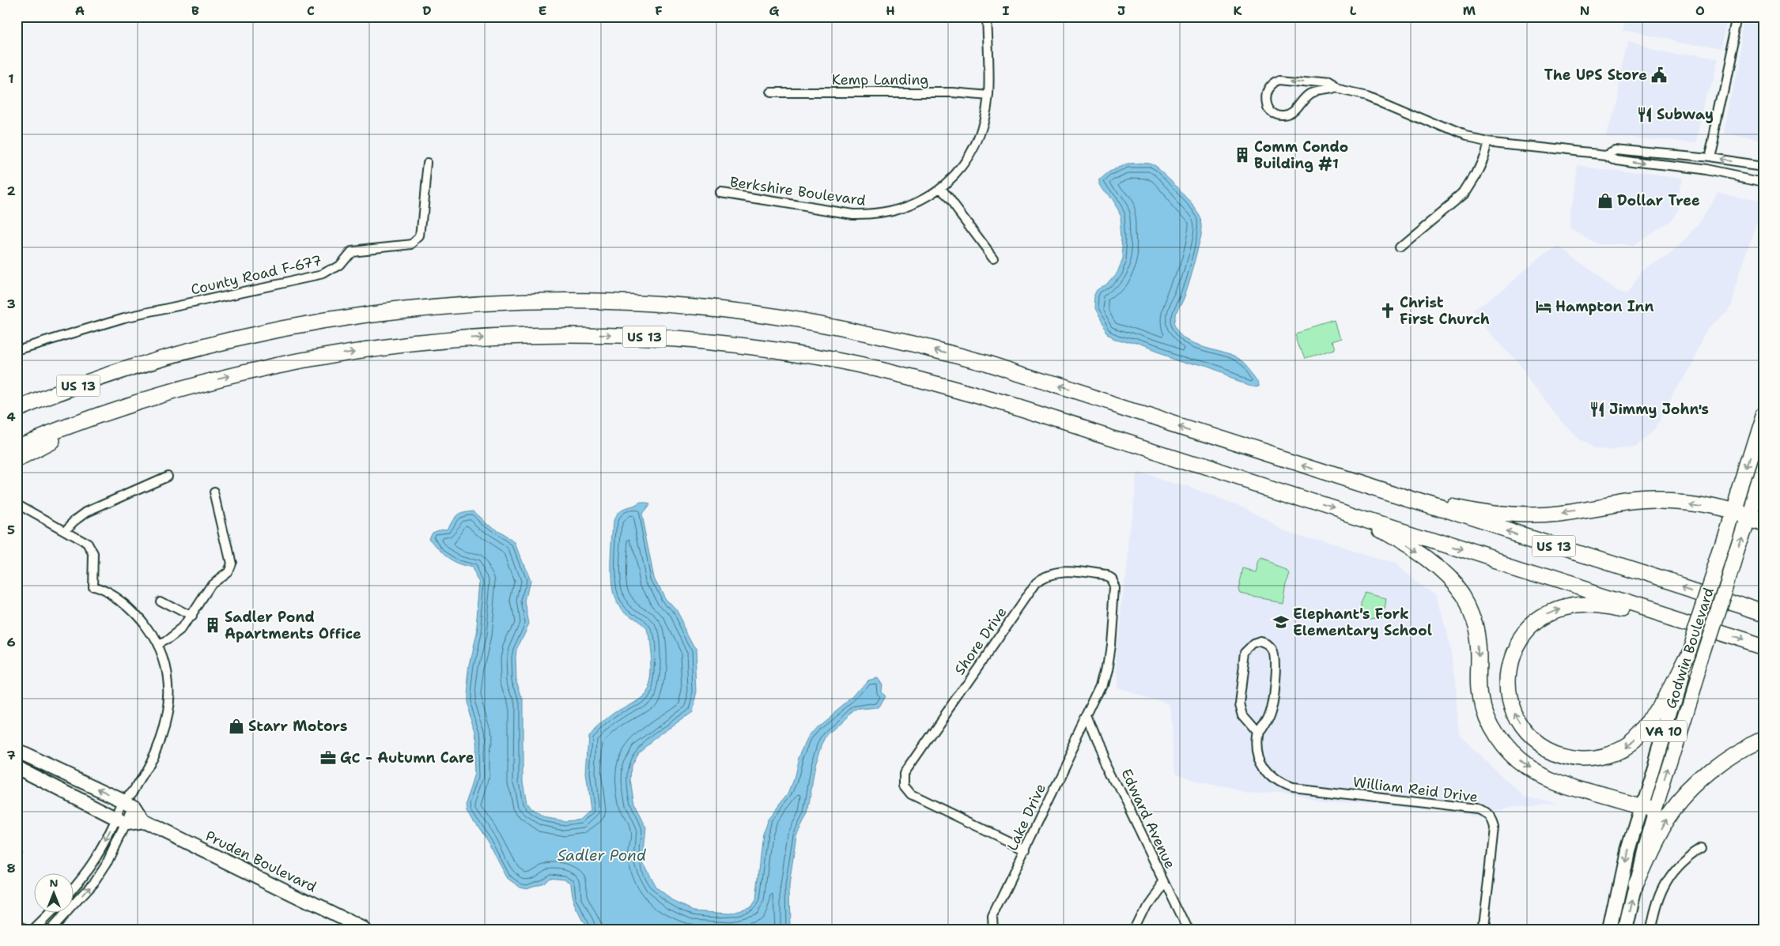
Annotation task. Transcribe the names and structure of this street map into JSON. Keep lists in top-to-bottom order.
{
  "streets": {
    "highway": ["US 13", "Godwin Boulevard", "VA 10"],
    "main road": ["Pruden Boulevard"],
    "street": [
      "Kemp Landing",
      "Berkshire Boulevard",
      "County Road F-677",
      "Shore Drive",
      "William Reid Drive",
      "Lake Drive",
      "Edward Avenue"
    ]
  },
  "crossings": [
    ["Kemp Landing", "Berkshire Boulevard"],
    ["Shore Drive", "Lake Drive"],
    ["Shore Drive", "Edward Avenue"],
    ["Lake Drive", "Edward Avenue"]
  ],
  "water": ["Sadler Pond"],
  "places": {
    "public building": ["The UPS Store"],
    "restaurant": ["Subway", "Jimmy John's"],
    "building": ["Comm Condo Building #1", "Sadler Pond Apartments Office"],
    "shop": ["Dollar Tree", "Starr Motors"],
    "hotel": ["Hampton Inn"],
    "church": ["Christ First Church"],
    "school or university": ["Elephant's Fork Elementary School"],
    "office": ["GC - Autumn Care"]
  },
  "north": "top",
  "grid": {
    "columns": [
      "A",
      "B",
      "C",
      "D",
      "E",
      "F",
      "G",
      "H",
      "I",
      "J",
      "K",
      "L",
      "M",
      "N",
      "O"
    ],
    "rows": [
      "1",
      "2",
      "3",
      "4",
      "5",
      "6",
      "7",
      "8"
    ]
  }
}
